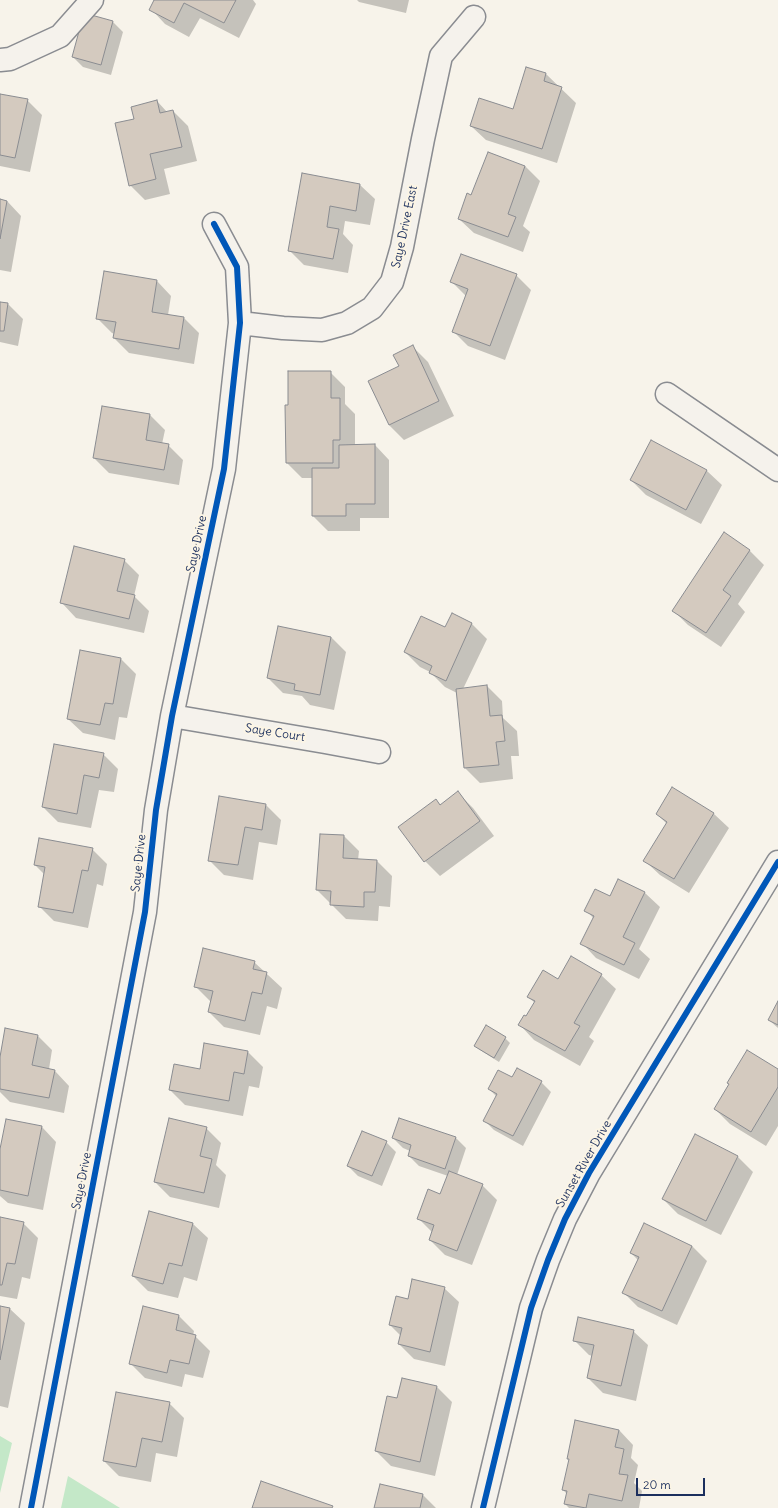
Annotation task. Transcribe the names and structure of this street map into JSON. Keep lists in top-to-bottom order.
{
  "streets": {
    "street": [
      "Saye Drive East",
      "Saye Drive",
      "Saye Court",
      "Sunset River Drive"
    ]
  },
  "crossings": [
    ["Saye Drive East", "Saye Drive"],
    ["Saye Drive", "Saye Court"]
  ],
  "scale_bar": "20 m"
}
